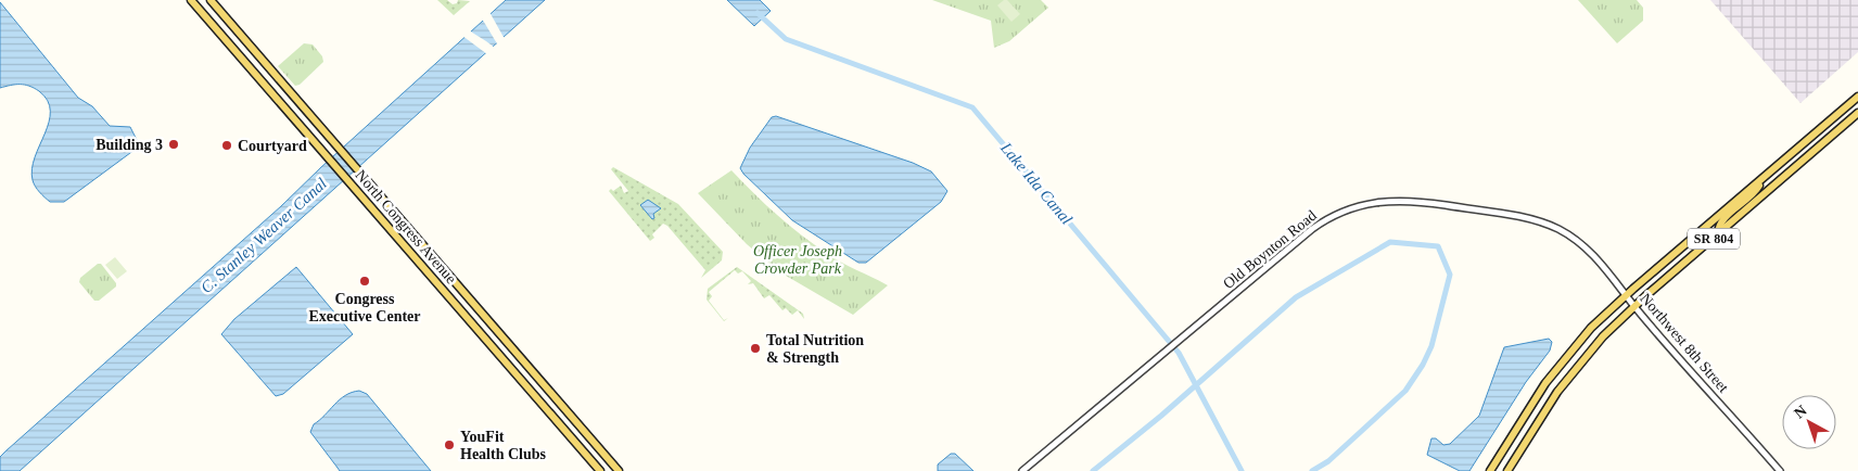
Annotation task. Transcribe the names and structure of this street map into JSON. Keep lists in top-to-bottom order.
{
  "streets": {
    "main road": ["North Congress Avenue", "SR 804"],
    "street": ["Old Boynton Road", "Northwest 8th Street"]
  },
  "crossings": [
    ["SR 804", "Old Boynton Road"],
    ["SR 804", "Northwest 8th Street"],
    ["Old Boynton Road", "Northwest 8th Street"]
  ],
  "water": ["Lake Ida Canal", "C. Stanley Weaver Canal"],
  "parks": ["Officer Joseph Crowder Park"],
  "places": [
    "Building 3",
    "Courtyard",
    "Congress Executive Center",
    "Total Nutrition & Strength",
    "YouFit Health Clubs"
  ],
  "north": "top left"
}
